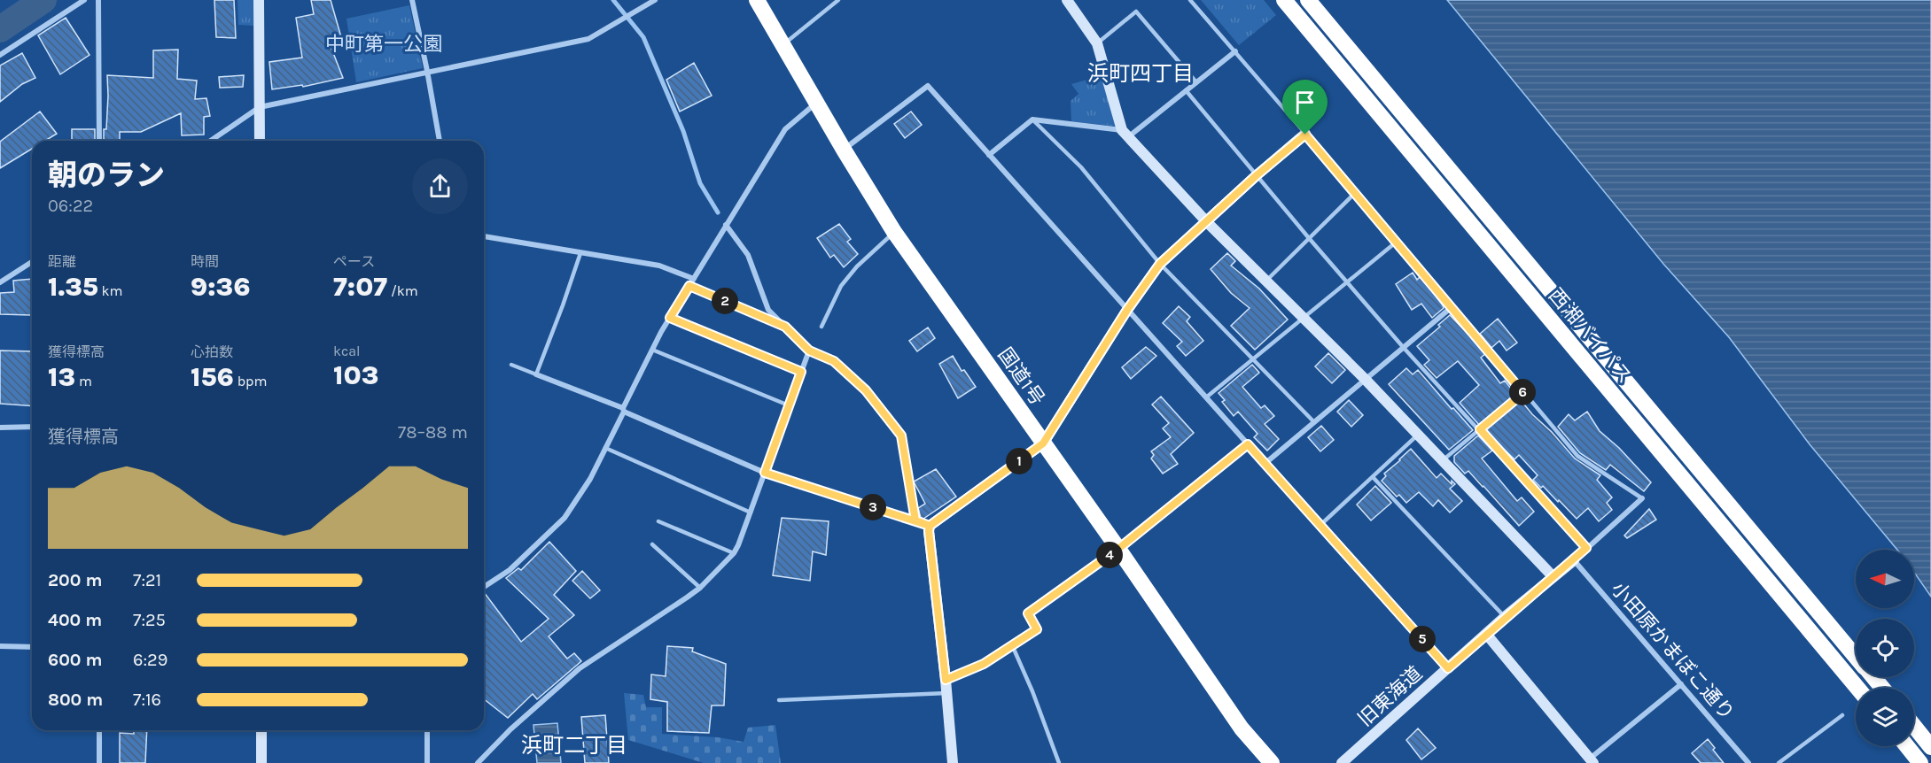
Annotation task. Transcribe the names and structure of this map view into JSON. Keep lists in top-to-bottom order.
{
  "streets": {
    "highway": ["西湘バイパス", "国道1号"],
    "street": ["小田原かまぼこ通り", "旧東海道"]
  },
  "crossings": [
    ["小田原かまぼこ通り", "旧東海道"]
  ],
  "districts": ["浜町四丁目", "浜町二丁目"],
  "parks": ["中町第一公園"],
  "north": "left",
  "page": {
    "heading": ["朝のラン", "06:22"],
    "stats": [
      ["距離", "1.35 km"],
      ["時間", "9:36"],
      ["ペース", "7:07 /km"],
      ["獲得標高", "13 m"],
      ["心拍数", "156 bpm"],
      ["kcal", "103"]
    ],
    "pins": [
      "2",
      "6",
      "1",
      "3",
      "4",
      "5"
    ],
    "chart": ["獲得標高", "78–88 m"],
    "list": [
      {
        "name": "200 m",
        "note": "7:21"
      },
      {
        "name": "400 m",
        "note": "7:25"
      },
      {
        "name": "600 m",
        "note": "6:29"
      },
      {
        "name": "800 m",
        "note": "7:16"
      }
    ]
  }
}
